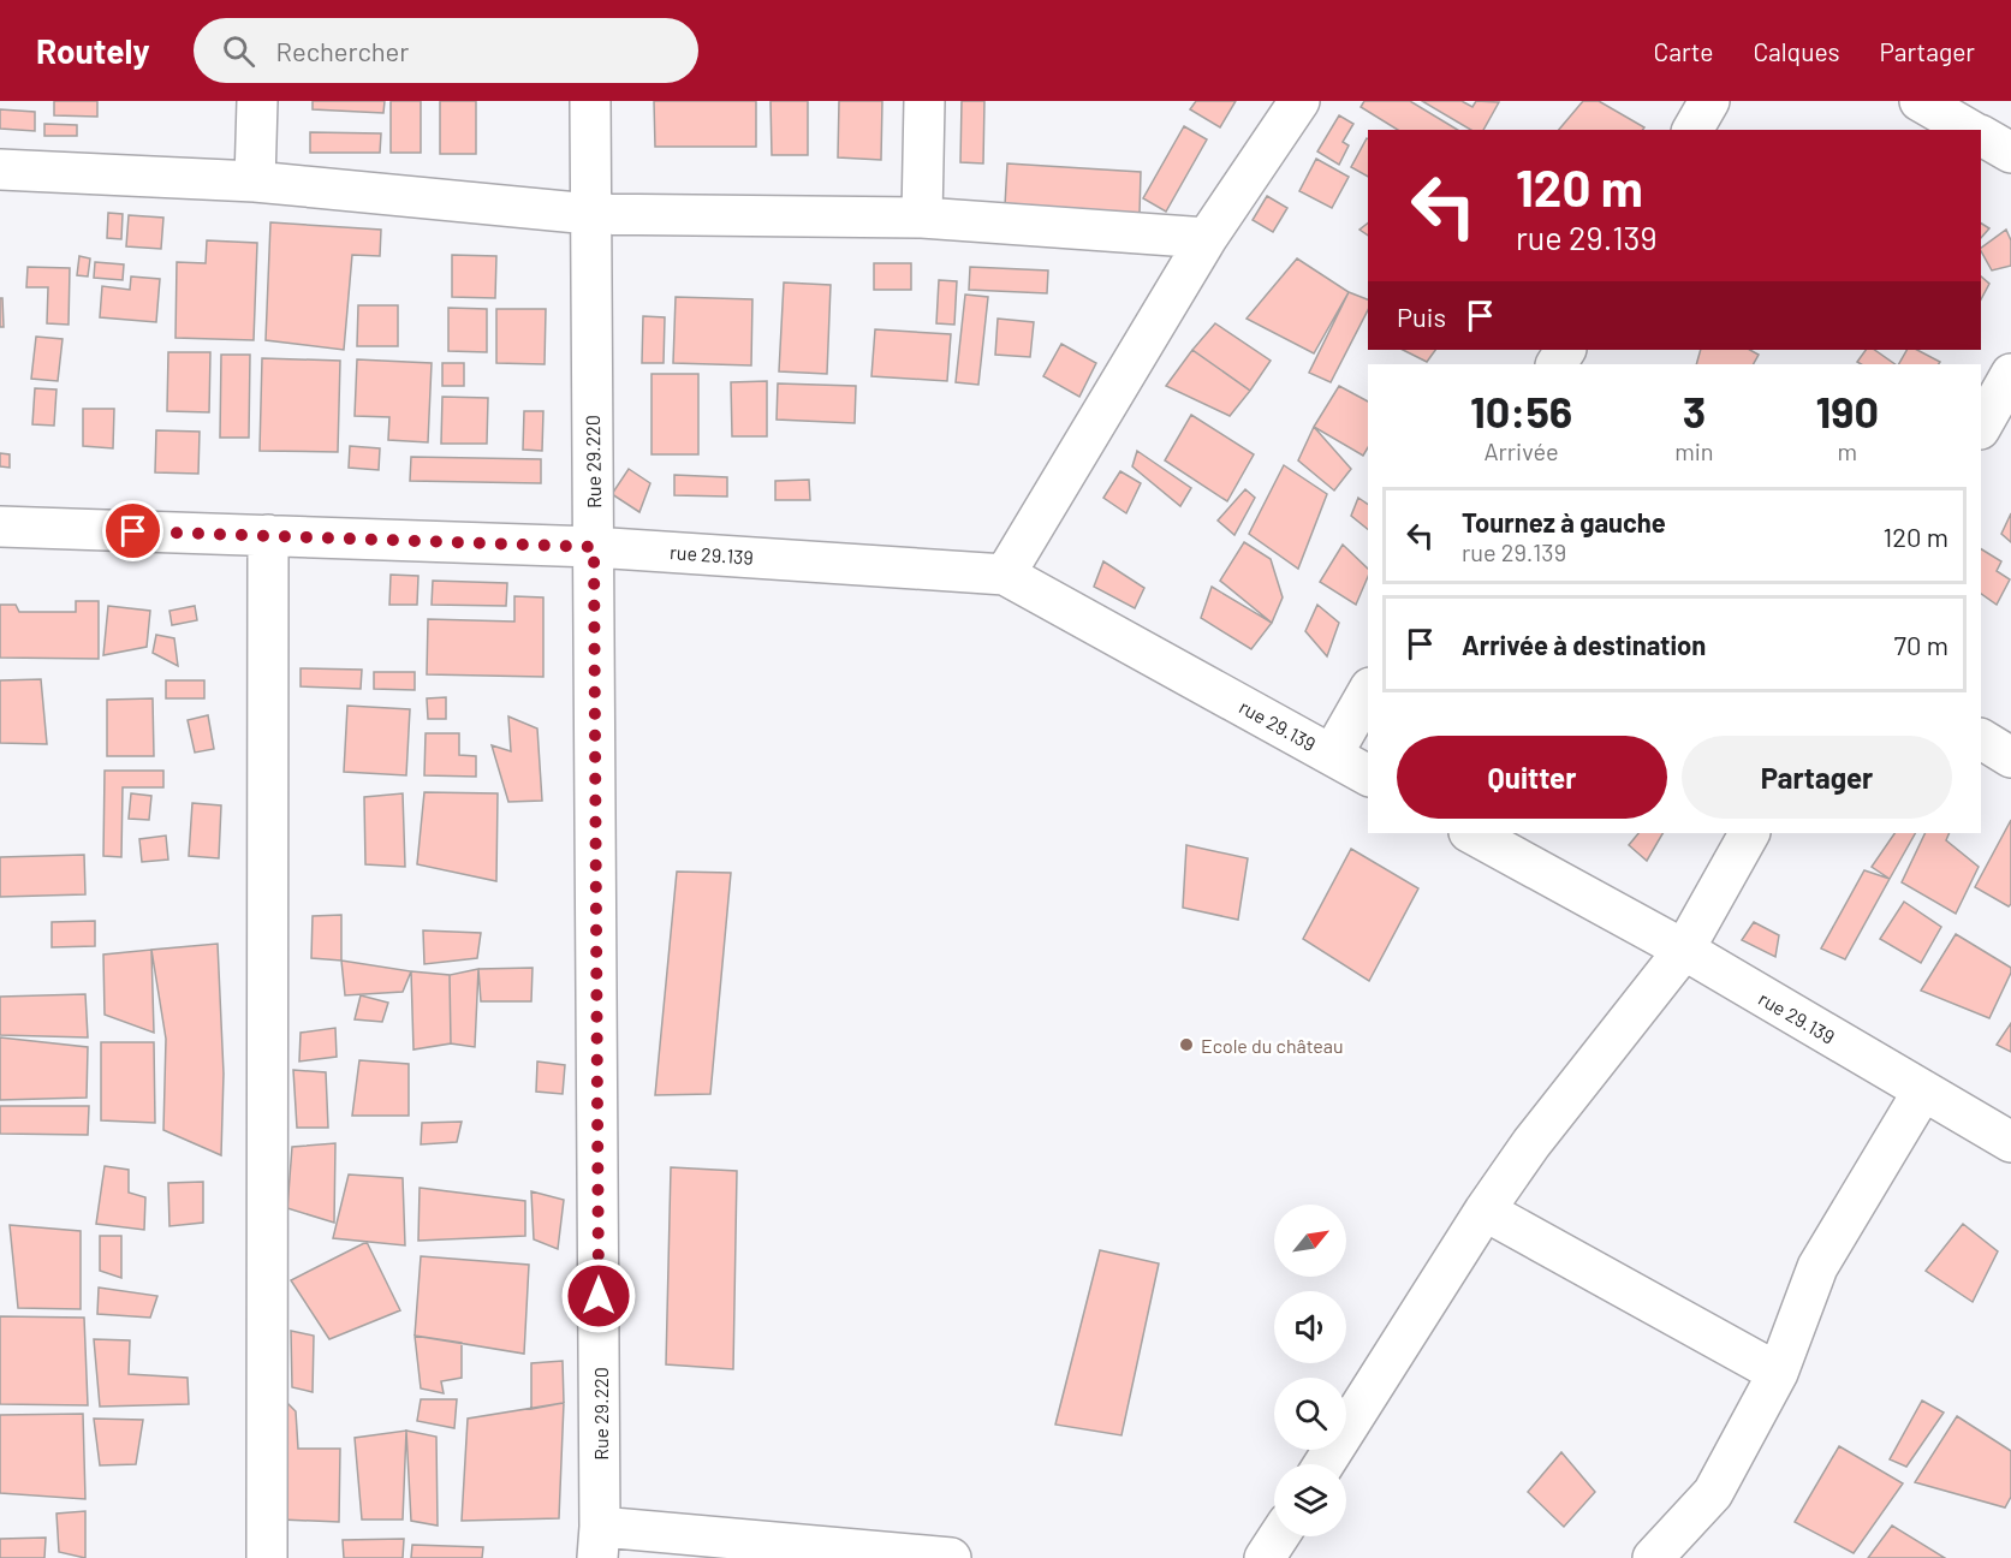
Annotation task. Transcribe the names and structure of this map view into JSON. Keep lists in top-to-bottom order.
{
  "streets": {
    "street": ["Rue 29.220", "rue 29.139"]
  },
  "crossings": [
    ["Rue 29.220", "rue 29.139"]
  ],
  "places": ["Ecole du château"],
  "north": "top right",
  "page": {
    "header": "Routely",
    "search": "Rechercher",
    "nav": ["Carte", "Calques", "Partager"],
    "turn": ["120 m", "rue 29.139"],
    "then": "Puis",
    "eta": [
      "10:56",
      "Arrivée",
      "3",
      "min",
      "190",
      "m"
    ],
    "list": [
      {
        "name": "Tournez à gauche",
        "note": "rue 29.139",
        "value": "120 m"
      },
      {
        "name": "Arrivée à destination",
        "value": "70 m"
      }
    ],
    "buttons": ["Quitter", "Partager"]
  }
}
